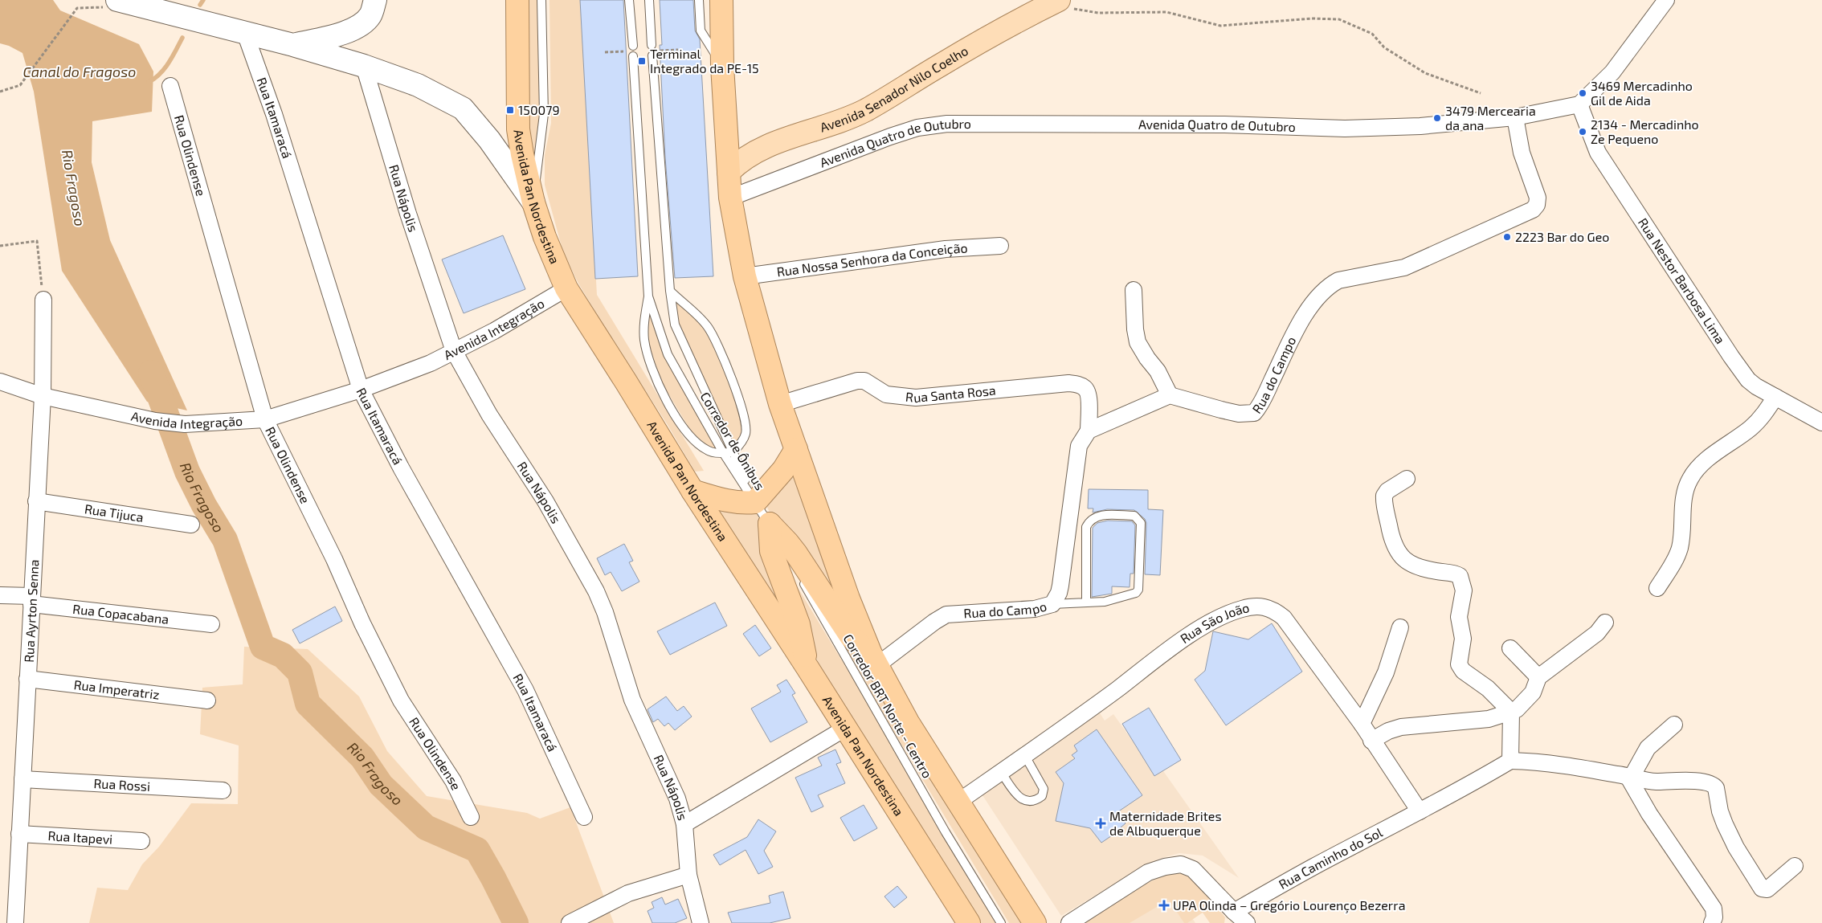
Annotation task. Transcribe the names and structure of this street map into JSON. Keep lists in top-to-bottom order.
{
  "streets": {
    "highway": ["Avenida Pan Nordestina"],
    "main road": ["Avenida Senador Nilo Coelho"],
    "street": [
      "Rua Itamaracá",
      "Avenida Quatro de Outubro",
      "Rua Olindense",
      "Rua Nápolis",
      "Rua Nossa Senhora da Conceição",
      "Rua Nestor Barbosa Lima",
      "Avenida Integração",
      "Rua do Campo",
      "Rua Santa Rosa",
      "Rua Tijuca",
      "Rua Ayrton Senna",
      "Rua Copacabana",
      "Rua São João",
      "Rua Imperatriz",
      "Rua Rossi",
      "Rua Itapevi",
      "Rua Caminho do Sol"
    ],
    "lane": ["Corredor de Ônibus", "Corredor BRT Norte - Centro"]
  },
  "crossings": [
    ["Rua Itamaracá", "Avenida Integração"],
    ["Avenida Quatro de Outubro", "Rua Nestor Barbosa Lima"],
    ["Avenida Quatro de Outubro", "Rua do Campo"],
    ["Rua Olindense", "Avenida Integração"],
    ["Avenida Pan Nordestina", "Avenida Integração"],
    ["Rua Nápolis", "Avenida Integração"],
    ["Avenida Integração", "Rua Ayrton Senna"],
    ["Rua do Campo", "Rua Santa Rosa"],
    ["Rua Tijuca", "Rua Ayrton Senna"],
    ["Rua Ayrton Senna", "Rua Copacabana"],
    ["Rua Ayrton Senna", "Rua Imperatriz"],
    ["Rua Ayrton Senna", "Rua Rossi"],
    ["Rua Ayrton Senna", "Rua Itapevi"],
    ["Rua São João", "Rua Caminho do Sol"]
  ],
  "water": ["Canal do Fragoso", "Rio Fragoso"],
  "places": {
    "transit": ["Terminal Integrado da PE-15", "150079"],
    "other": [
      "3469 Mercadinho Gil de Aida",
      "3479 Mercearia da ana",
      "2134 - Mercadinho Ze Pequeno",
      "2223 Bar do Geo"
    ],
    "health": ["Maternidade Brites de Albuquerque", "UPA Olinda – Gregório Lourenço Bezerra"]
  }
}
